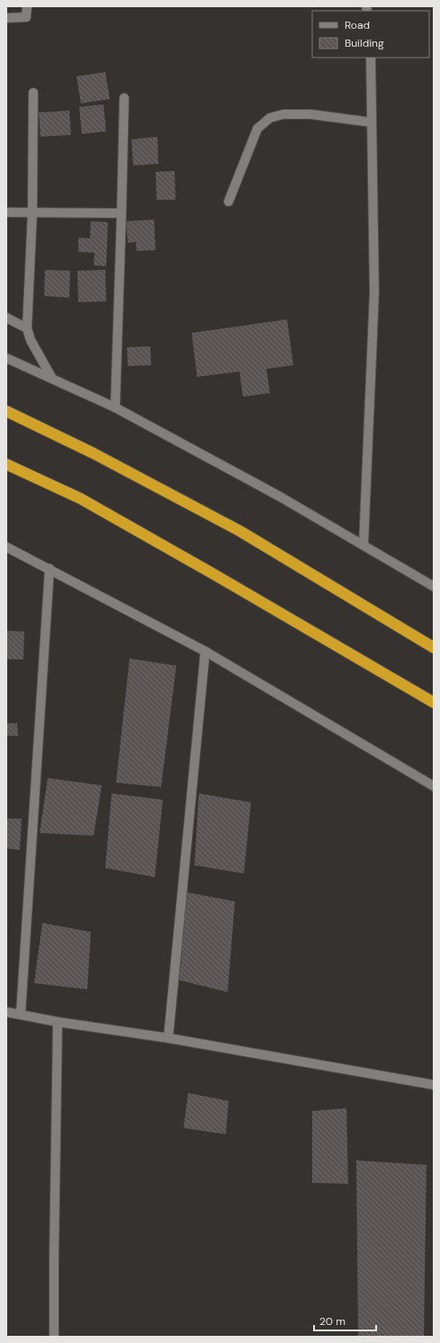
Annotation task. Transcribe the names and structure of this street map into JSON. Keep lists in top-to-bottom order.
{
  "legend": ["Road", "Building"],
  "scale_bar": "20 m"
}
